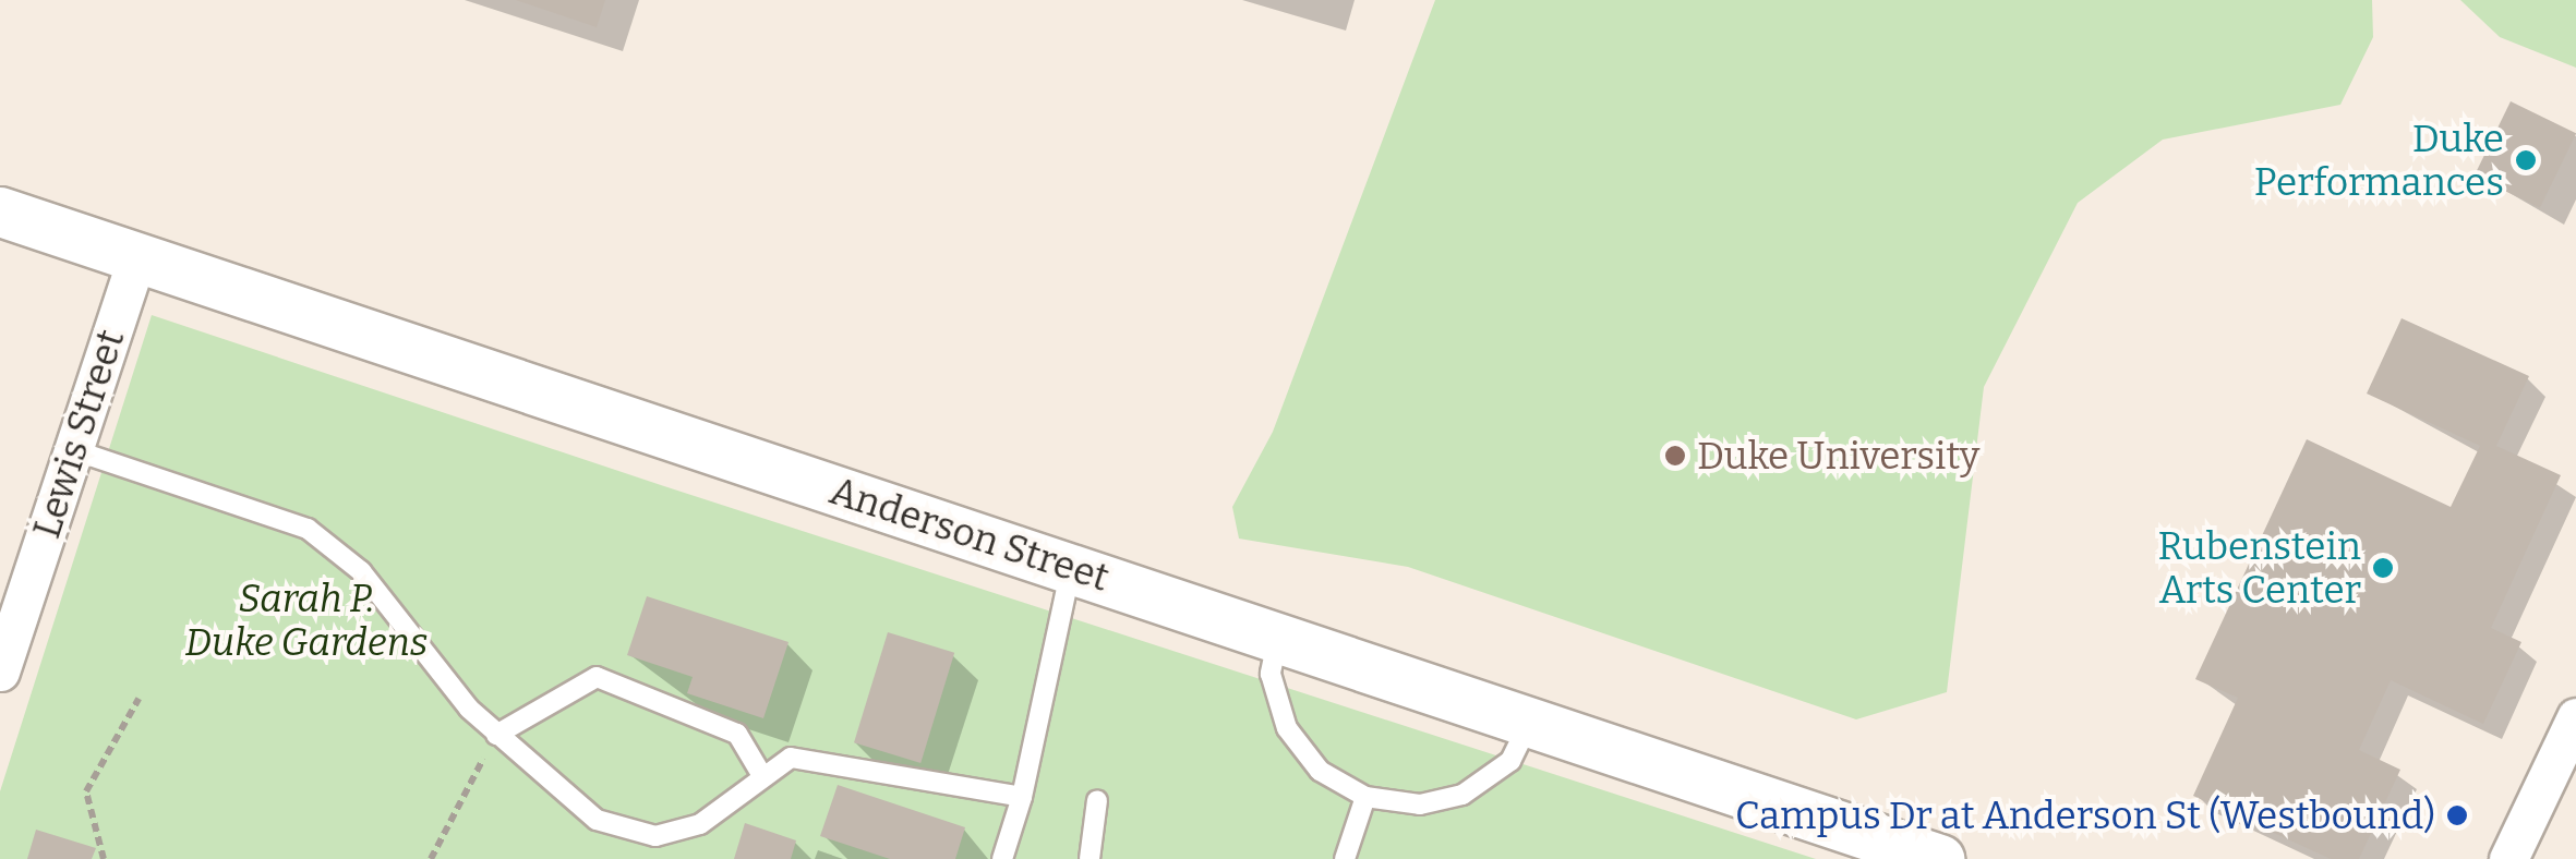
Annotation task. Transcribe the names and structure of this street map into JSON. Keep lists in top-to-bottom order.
{
  "streets": {
    "street": ["Lewis Street", "Anderson Street"]
  },
  "crossings": [
    ["Lewis Street", "Anderson Street"]
  ],
  "parks": ["Sarah P. Duke Gardens"],
  "places": [
    "Duke Performances",
    "Duke University",
    "Rubenstein Arts Center",
    "Campus Dr at Anderson St (Westbound)"
  ]
}
